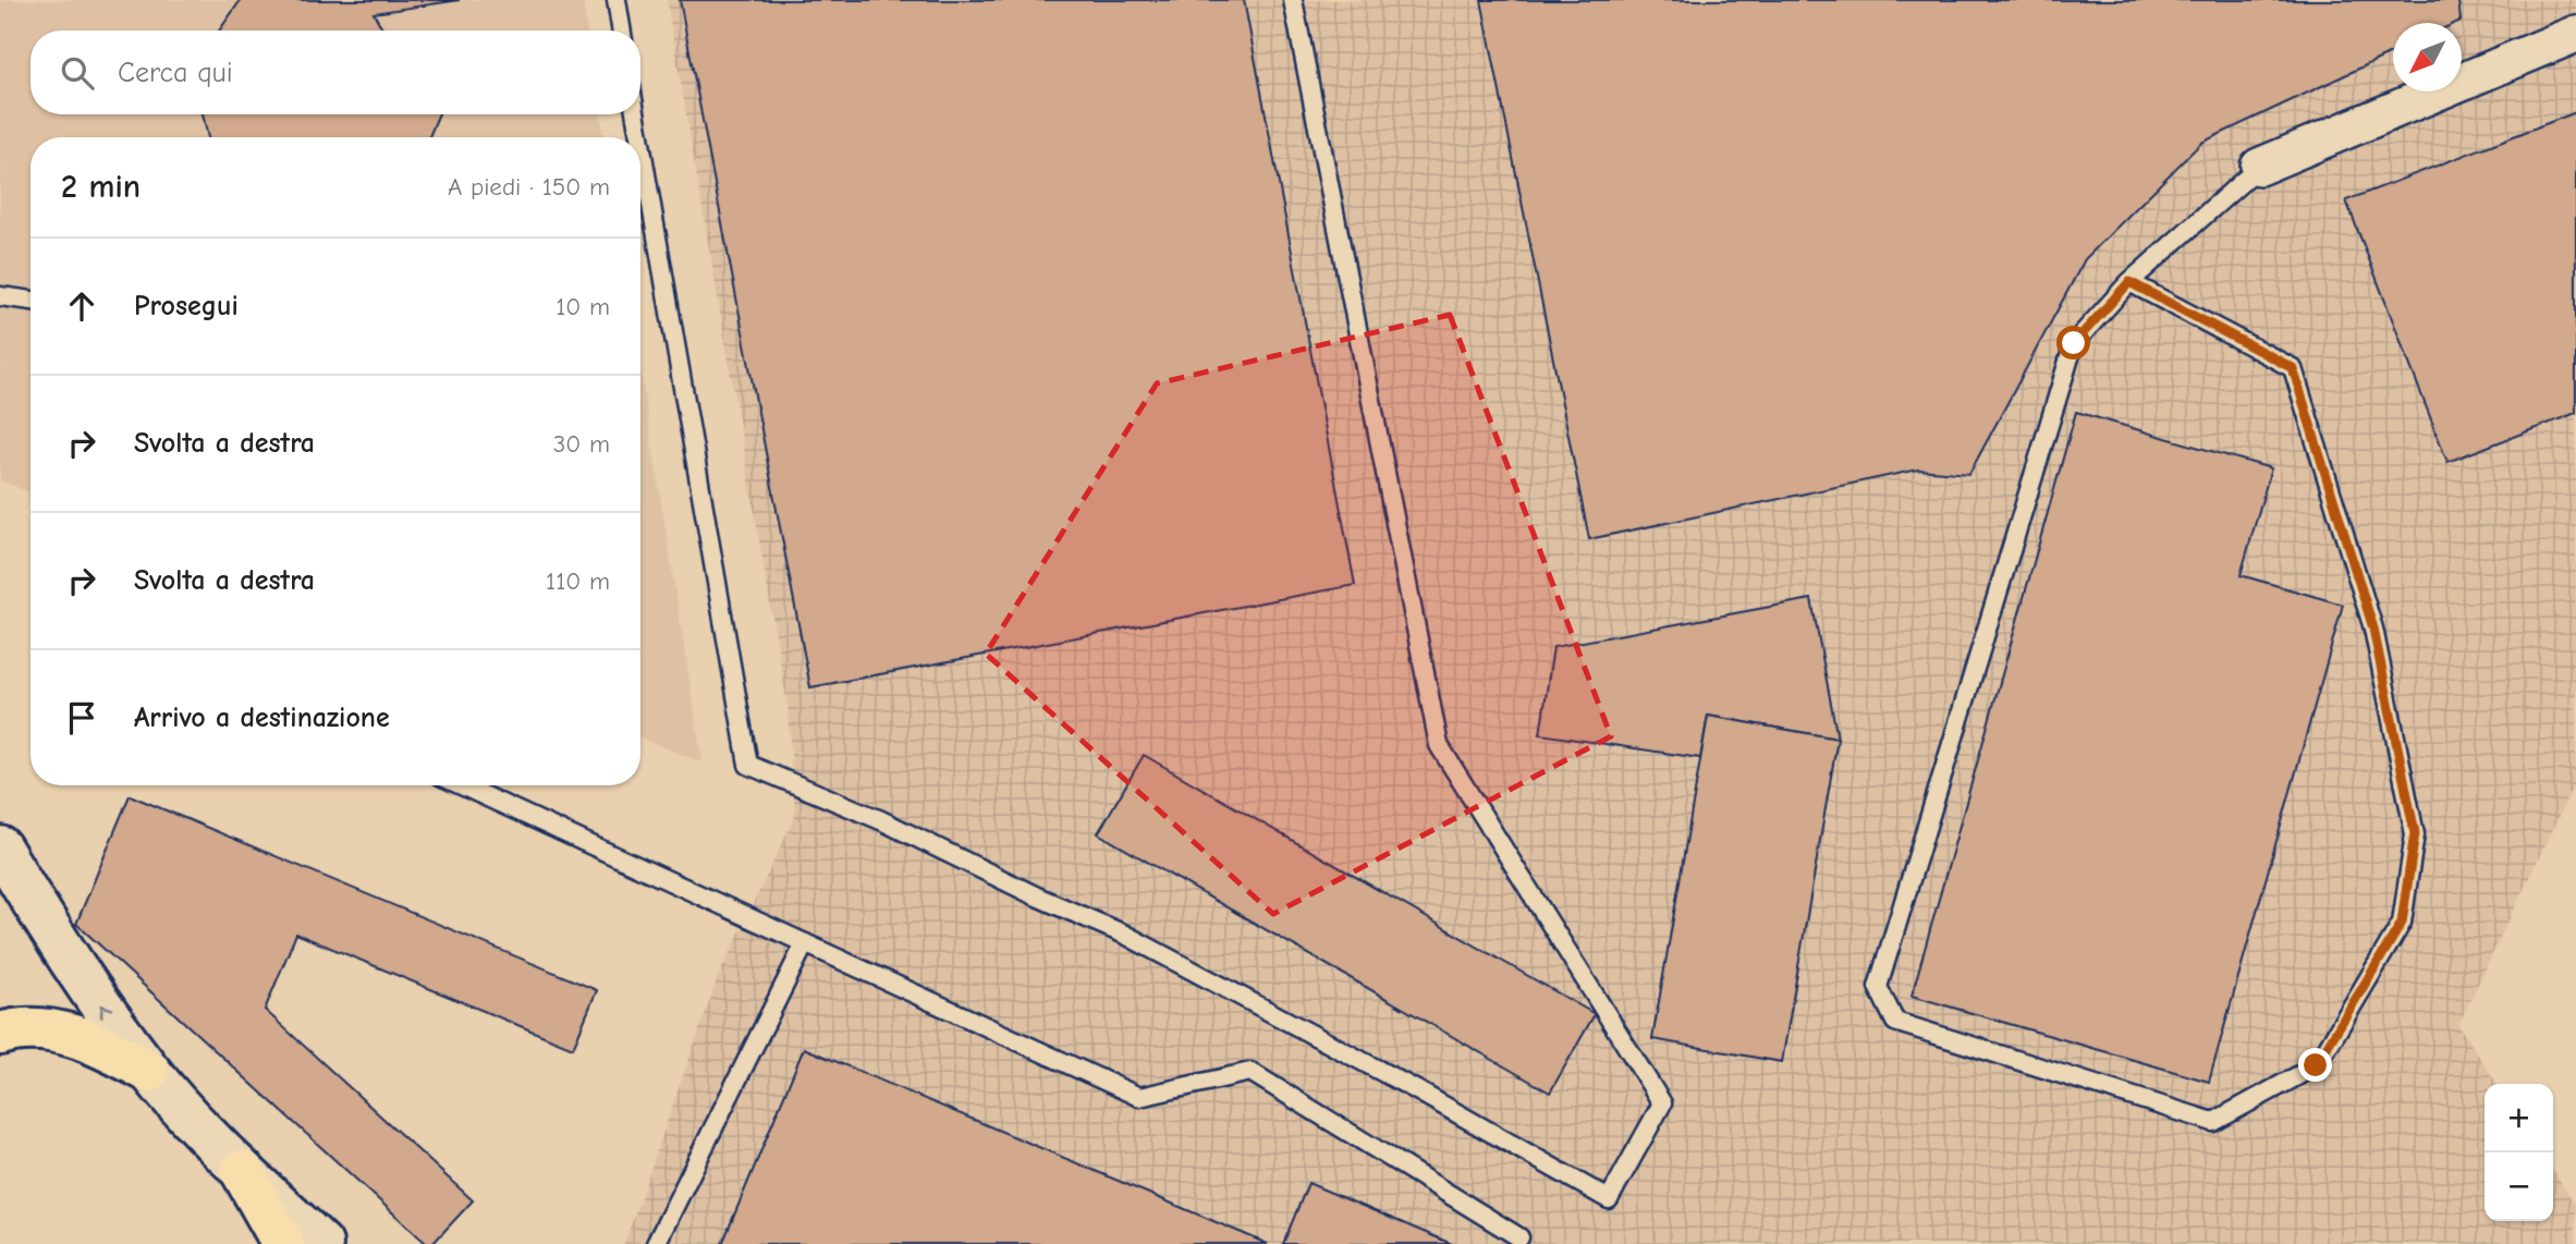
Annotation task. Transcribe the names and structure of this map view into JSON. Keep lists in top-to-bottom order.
{
  "north": "bottom left",
  "page": {
    "search": "Cerca qui",
    "heading": ["2 min", "A piedi · 150 m"],
    "list": [
      ["Prosegui", "10 m"],
      ["Svolta a destra", "30 m"],
      ["Svolta a destra", "110 m"],
      "Arrivo a destinazione"
    ],
    "map_buttons": ["+", "−"]
  }
}
